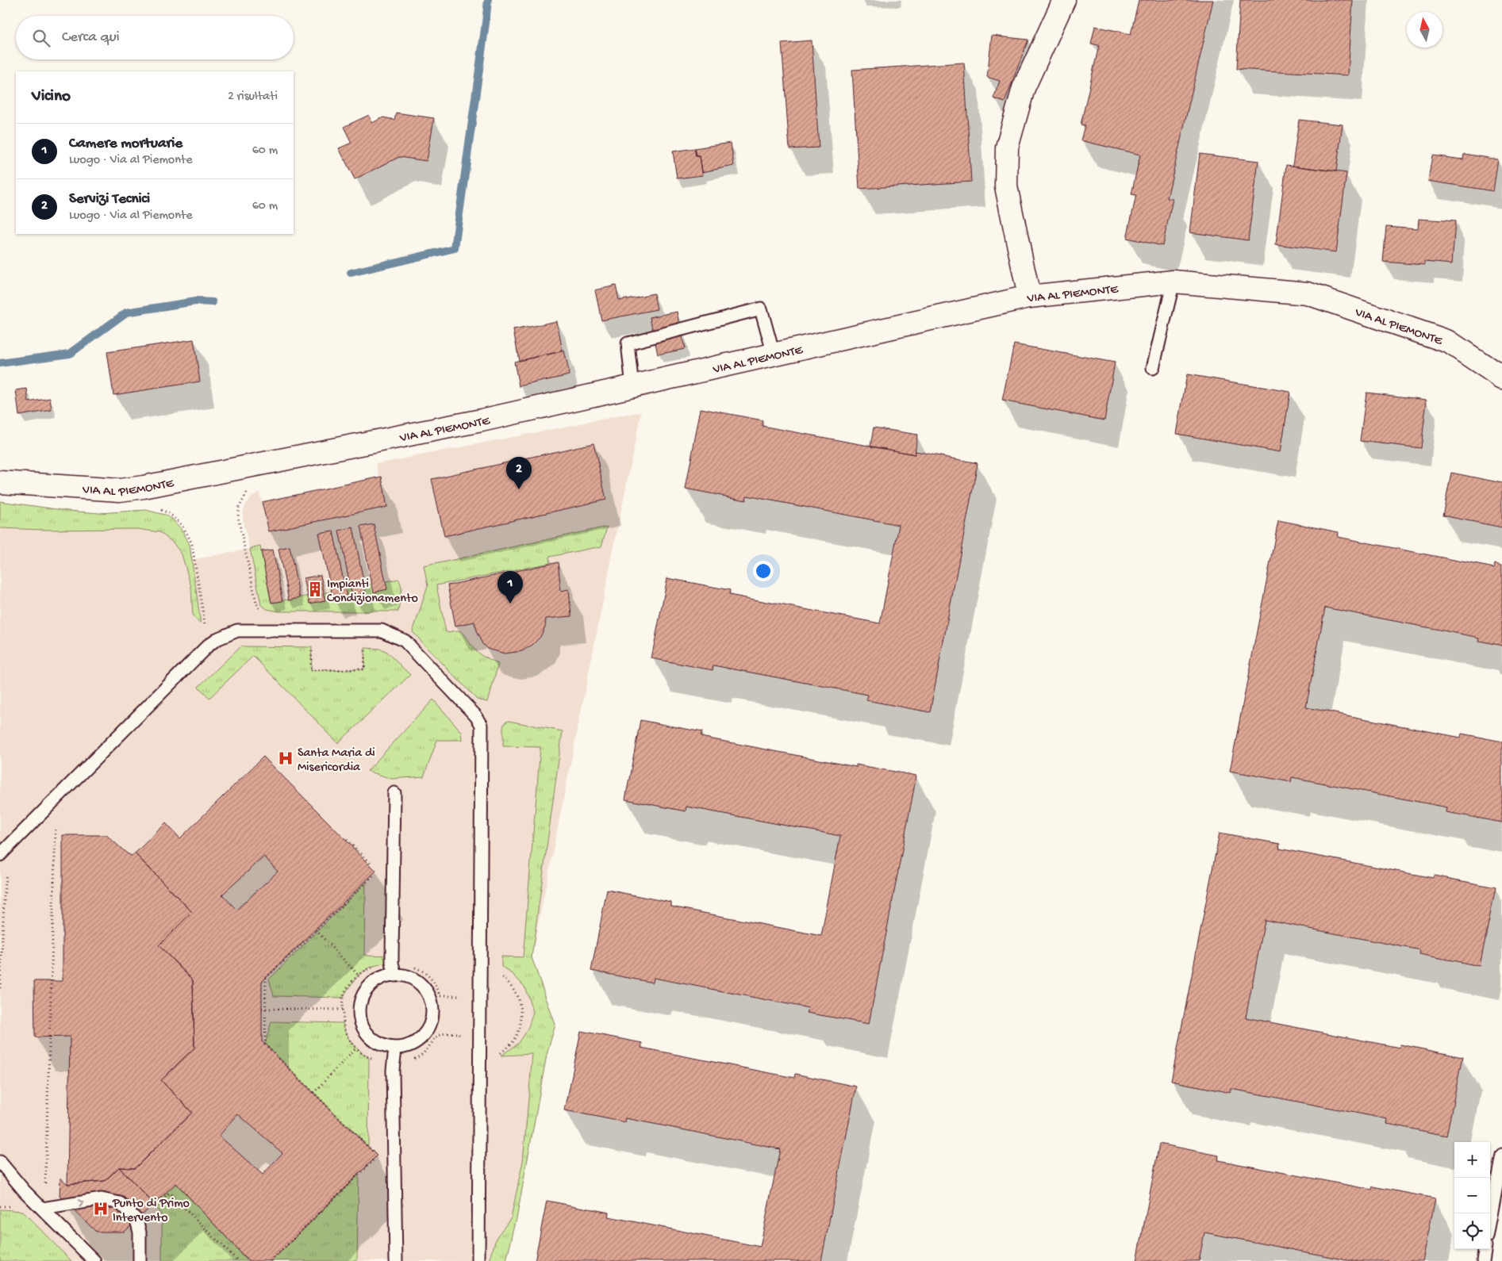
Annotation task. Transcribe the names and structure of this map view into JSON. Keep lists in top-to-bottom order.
{
  "streets": {
    "main road": ["VIA AL PIEMONTE"]
  },
  "places": {
    "building": ["Impianti Condizionamento"],
    "hospital": ["Santa Maria di Misericordia", "Punto di Primo Intervento"]
  },
  "north": "top",
  "page": {
    "search": "Cerca qui",
    "heading": ["Vicino", "2 risultati"],
    "list": [
      {
        "mark": "1",
        "name": "Camere mortuarie",
        "note": "Luogo · Via al Piemonte",
        "value": "60 m"
      },
      {
        "mark": "2",
        "name": "Servizi Tecnici",
        "note": "Luogo · Via al Piemonte",
        "value": "60 m"
      }
    ],
    "pins": ["2", "1"],
    "map_buttons": ["+", "−"]
  }
}
